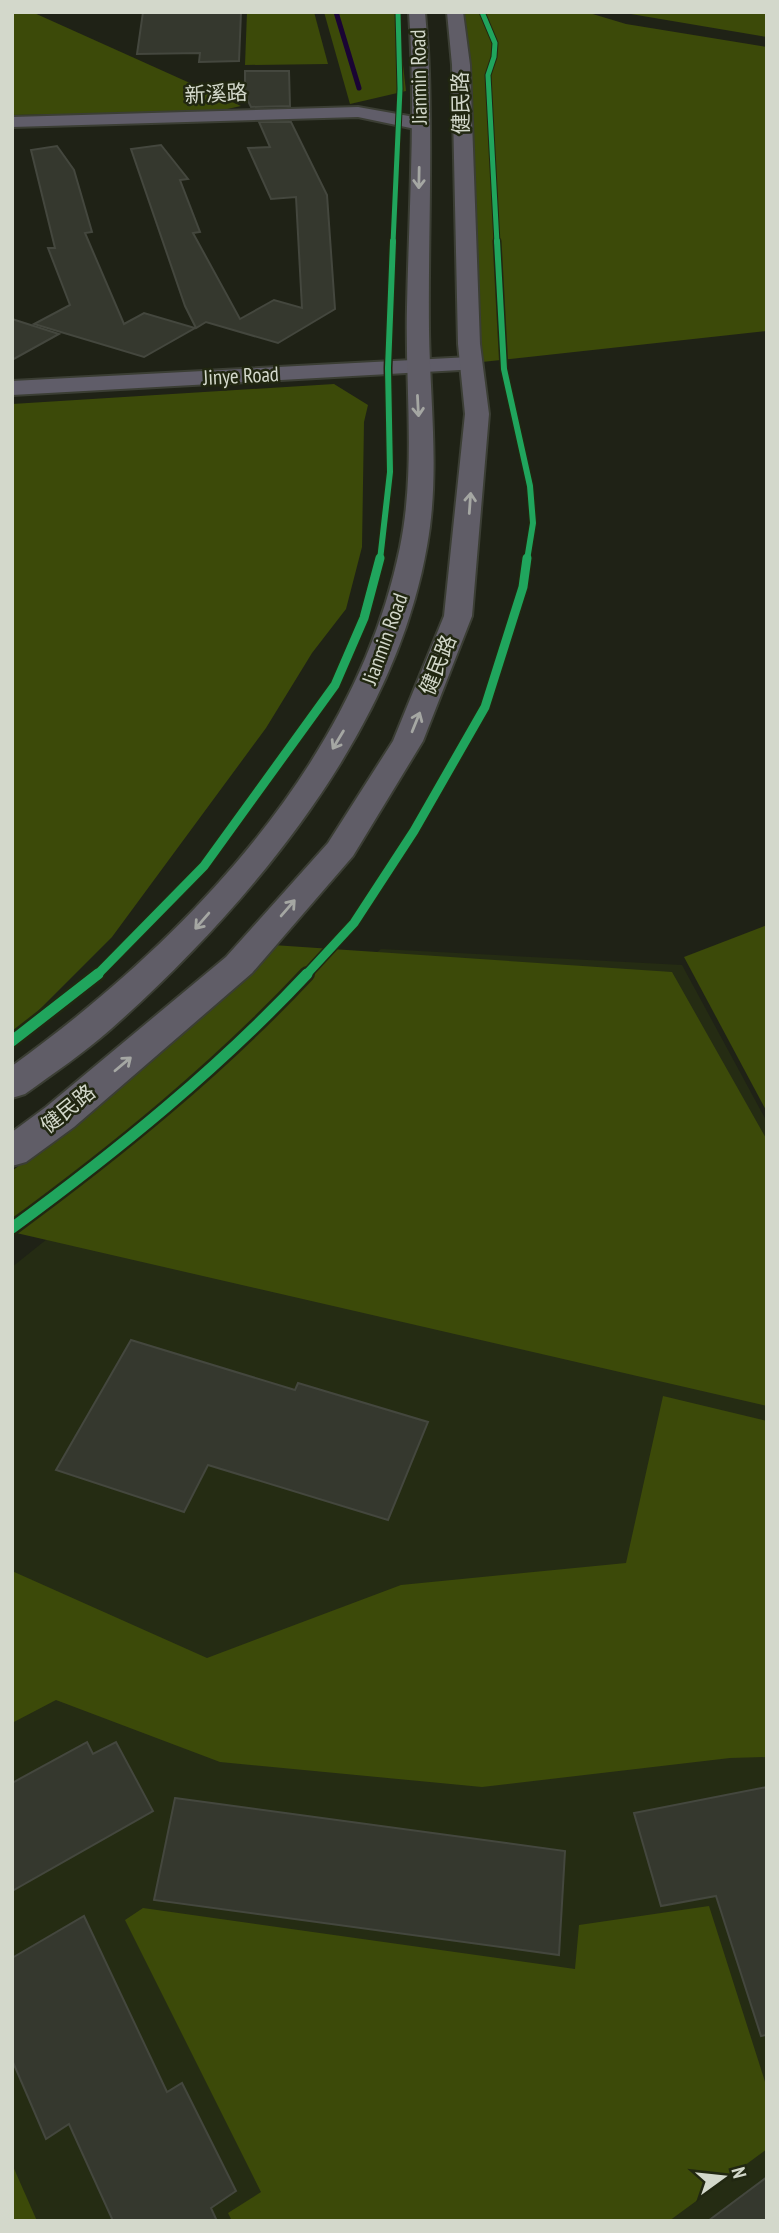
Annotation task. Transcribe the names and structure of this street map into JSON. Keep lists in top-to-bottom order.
{
  "streets": {
    "main road": ["Jianmin Road", "健民路"],
    "street": ["新溪路", "Jinye Road"]
  },
  "crossings": [
    ["Jianmin Road", "新溪路"],
    ["Jianmin Road", "Jinye Road"],
    ["健民路", "Jinye Road"]
  ],
  "one_way": ["Jianmin Road", "健民路"],
  "north": "right"
}
